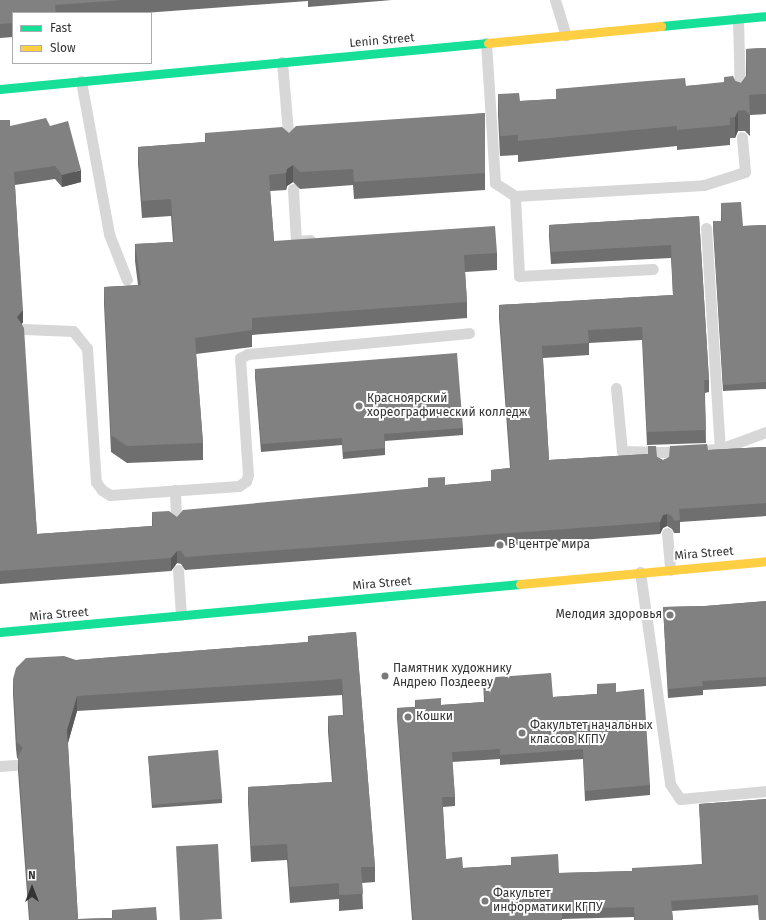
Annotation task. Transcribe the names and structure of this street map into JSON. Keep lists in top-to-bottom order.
{
  "streets": {
    "main road": ["Lenin Street", "Mira Street"]
  },
  "places": [
    "Красноярский хореографический колледж",
    "В центре мира",
    "Мелодия здоровья",
    "Памятник художнику Андрею Поздееву",
    "Кошки",
    "Факультет начальных классов КГПУ",
    "Факультет информатики КГПУ"
  ],
  "legend": ["Fast", "Slow"],
  "north": "top"
}
